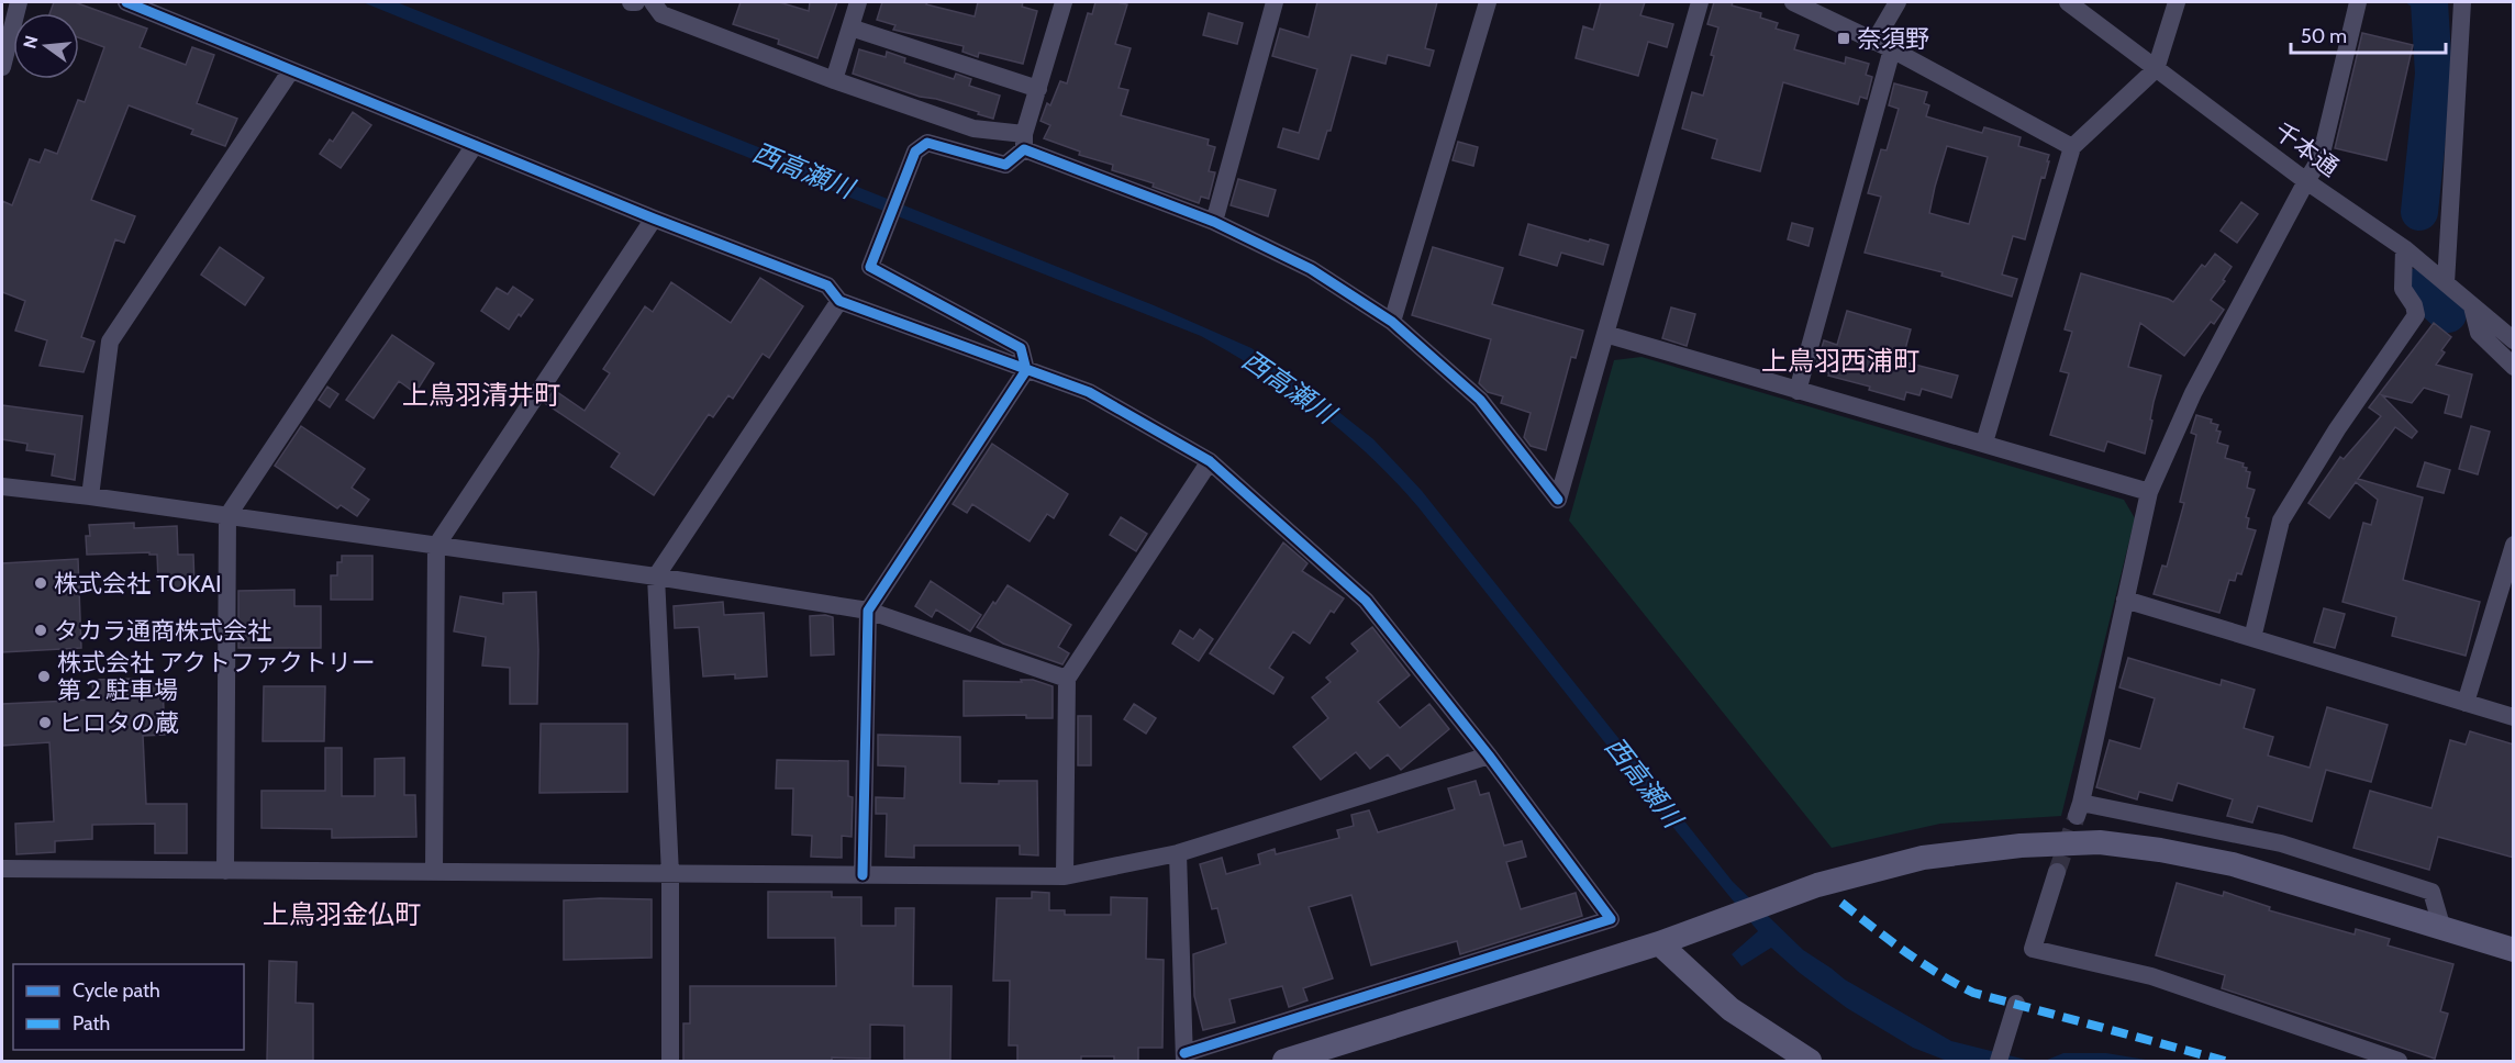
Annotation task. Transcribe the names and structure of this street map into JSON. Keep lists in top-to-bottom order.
{
  "streets": {
    "street": ["千本通"]
  },
  "districts": ["上鳥羽西浦町", "上鳥羽清井町", "上鳥羽金仏町"],
  "water": ["西高瀬川"],
  "places": {
    "transit": ["奈須野"],
    "other": [
      "株式会社 TOKAI",
      "タカラ通商株式会社",
      "株式会社 アクトファクトリー 第２駐車場",
      "ヒロタの蔵"
    ]
  },
  "legend": ["Cycle path", "Path"],
  "scale_bar": "50 m",
  "north": "left"
}
